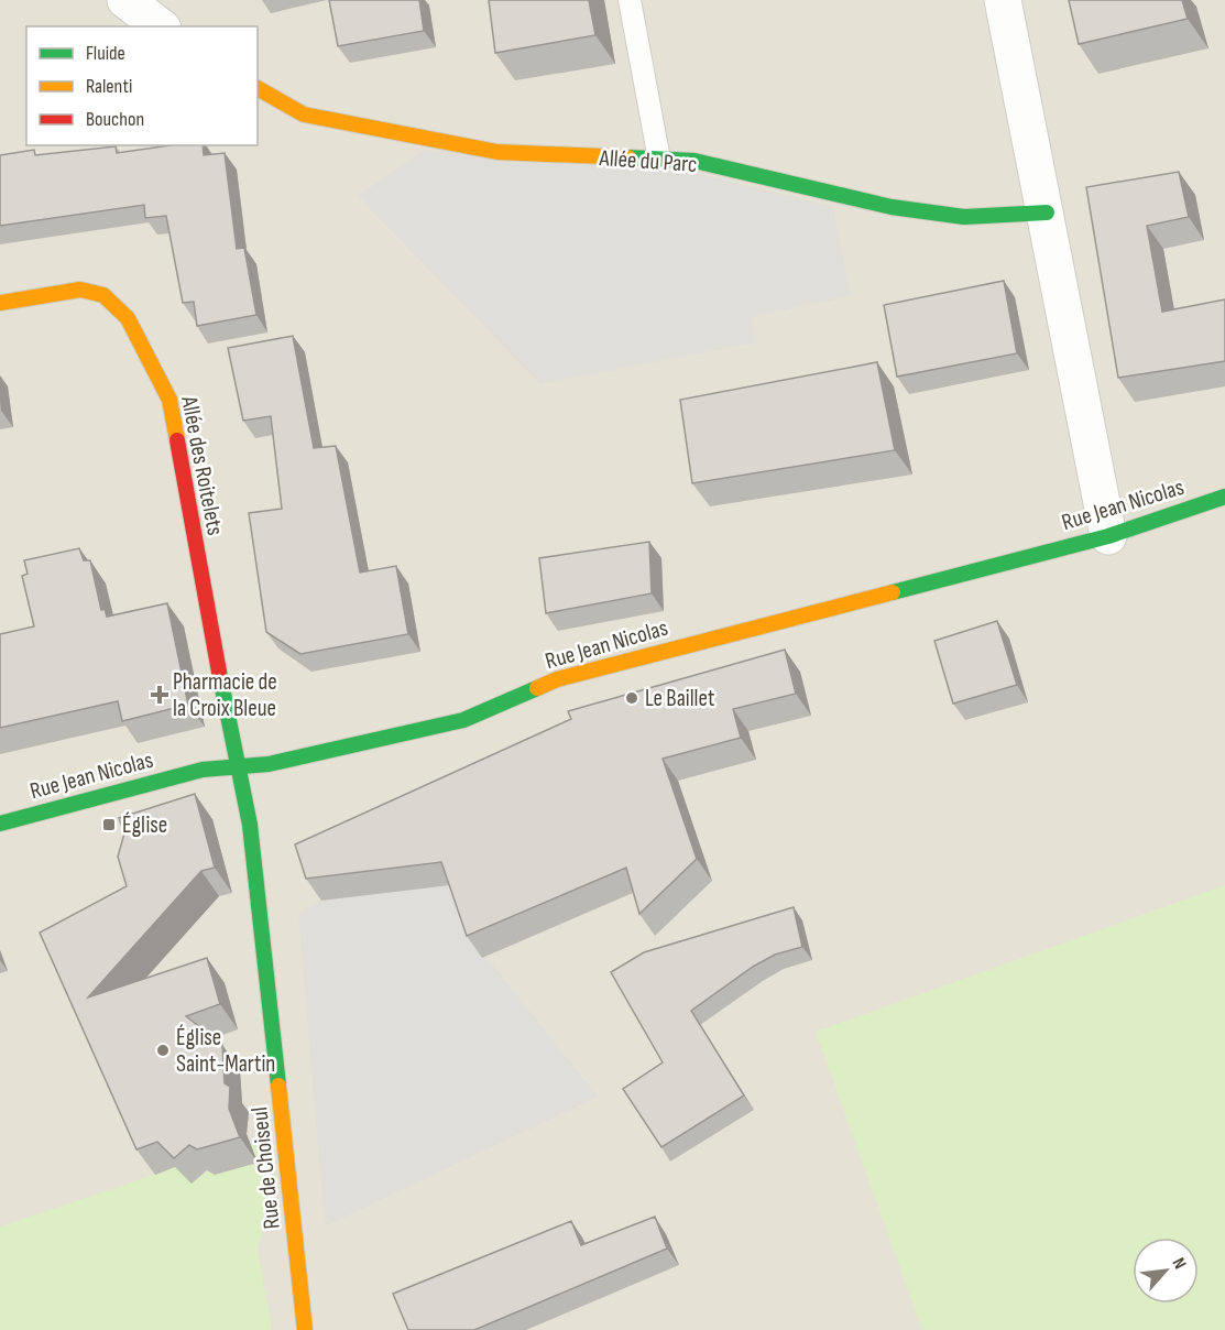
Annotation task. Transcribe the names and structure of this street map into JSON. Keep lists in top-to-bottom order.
{
  "streets": {
    "street": [
      "Allée du Parc",
      "Allée des Roitelets",
      "Rue Jean Nicolas",
      "Rue de Choiseul"
    ]
  },
  "crossings": [
    ["Allée des Roitelets", "Rue Jean Nicolas"],
    ["Allée des Roitelets", "Rue de Choiseul"],
    ["Rue Jean Nicolas", "Rue de Choiseul"]
  ],
  "places": {
    "health": ["Pharmacie de la Croix Bleue"],
    "other": ["Le Baillet", "Église Saint-Martin"],
    "transit": ["Église"]
  },
  "legend": ["Fluide", "Ralenti", "Bouchon"],
  "north": "top right"
}
